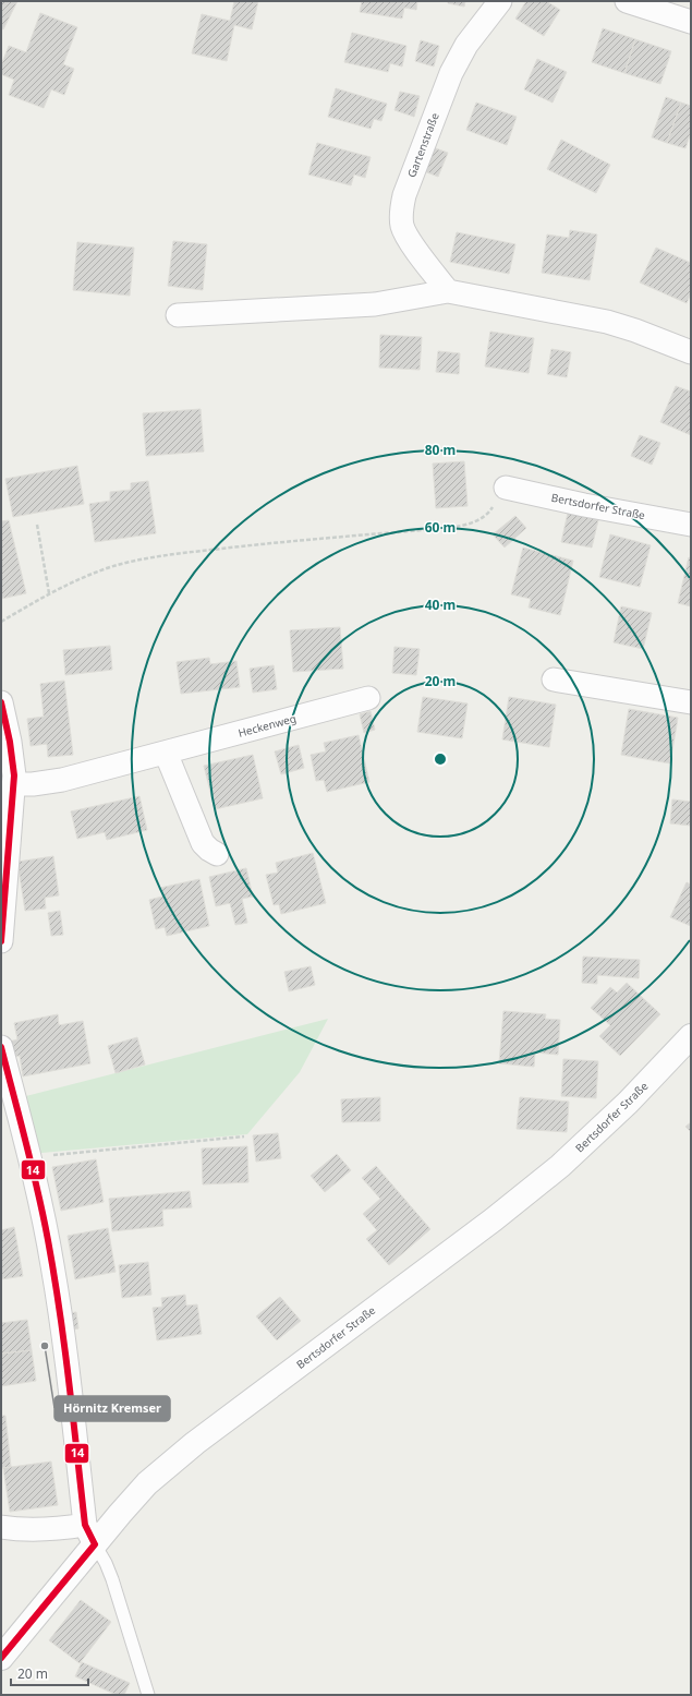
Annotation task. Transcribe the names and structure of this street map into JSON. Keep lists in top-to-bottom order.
{
  "streets": {
    "main road": ["Bertsdorfer Straße"],
    "street": ["Gartenstraße", "Heckenweg"]
  },
  "places": ["Hörnitz Kremser"],
  "lines": ["transit line 14"],
  "scale_bar": "20 m",
  "rings": [
    "80 m",
    "60 m",
    "40 m",
    "20 m"
  ]
}
